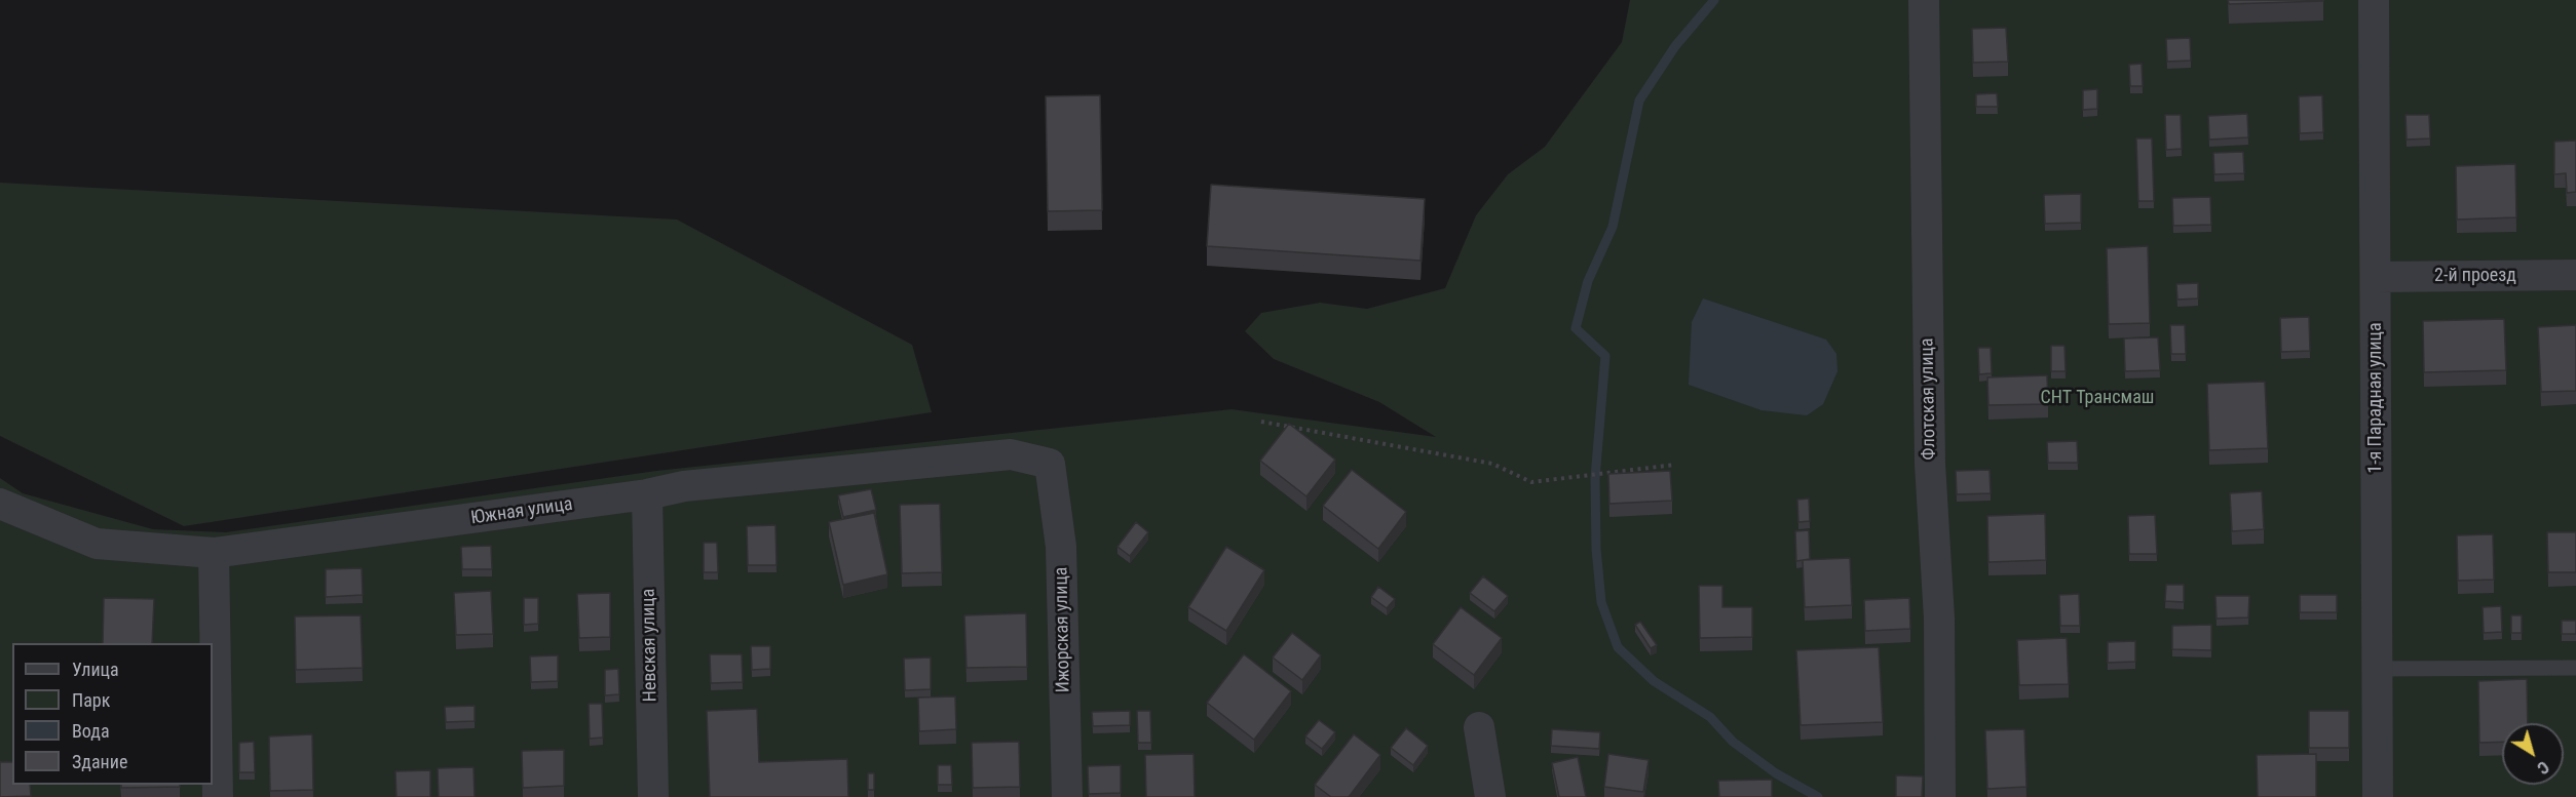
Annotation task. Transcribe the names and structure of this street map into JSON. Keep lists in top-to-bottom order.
{
  "streets": {
    "street": [
      "2-й проезд",
      "1-я Парадная улица",
      "Флотская улица",
      "Южная улица",
      "Ижорская улица",
      "Невская улица"
    ]
  },
  "crossings": [
    ["2-й проезд", "1-я Парадная улица"],
    ["Южная улица", "Ижорская улица"],
    ["Южная улица", "Невская улица"]
  ],
  "parks": ["СНТ Трансмаш"],
  "legend": [
    "Улица",
    "Парк",
    "Вода",
    "Здание"
  ],
  "north": "bottom right"
}
